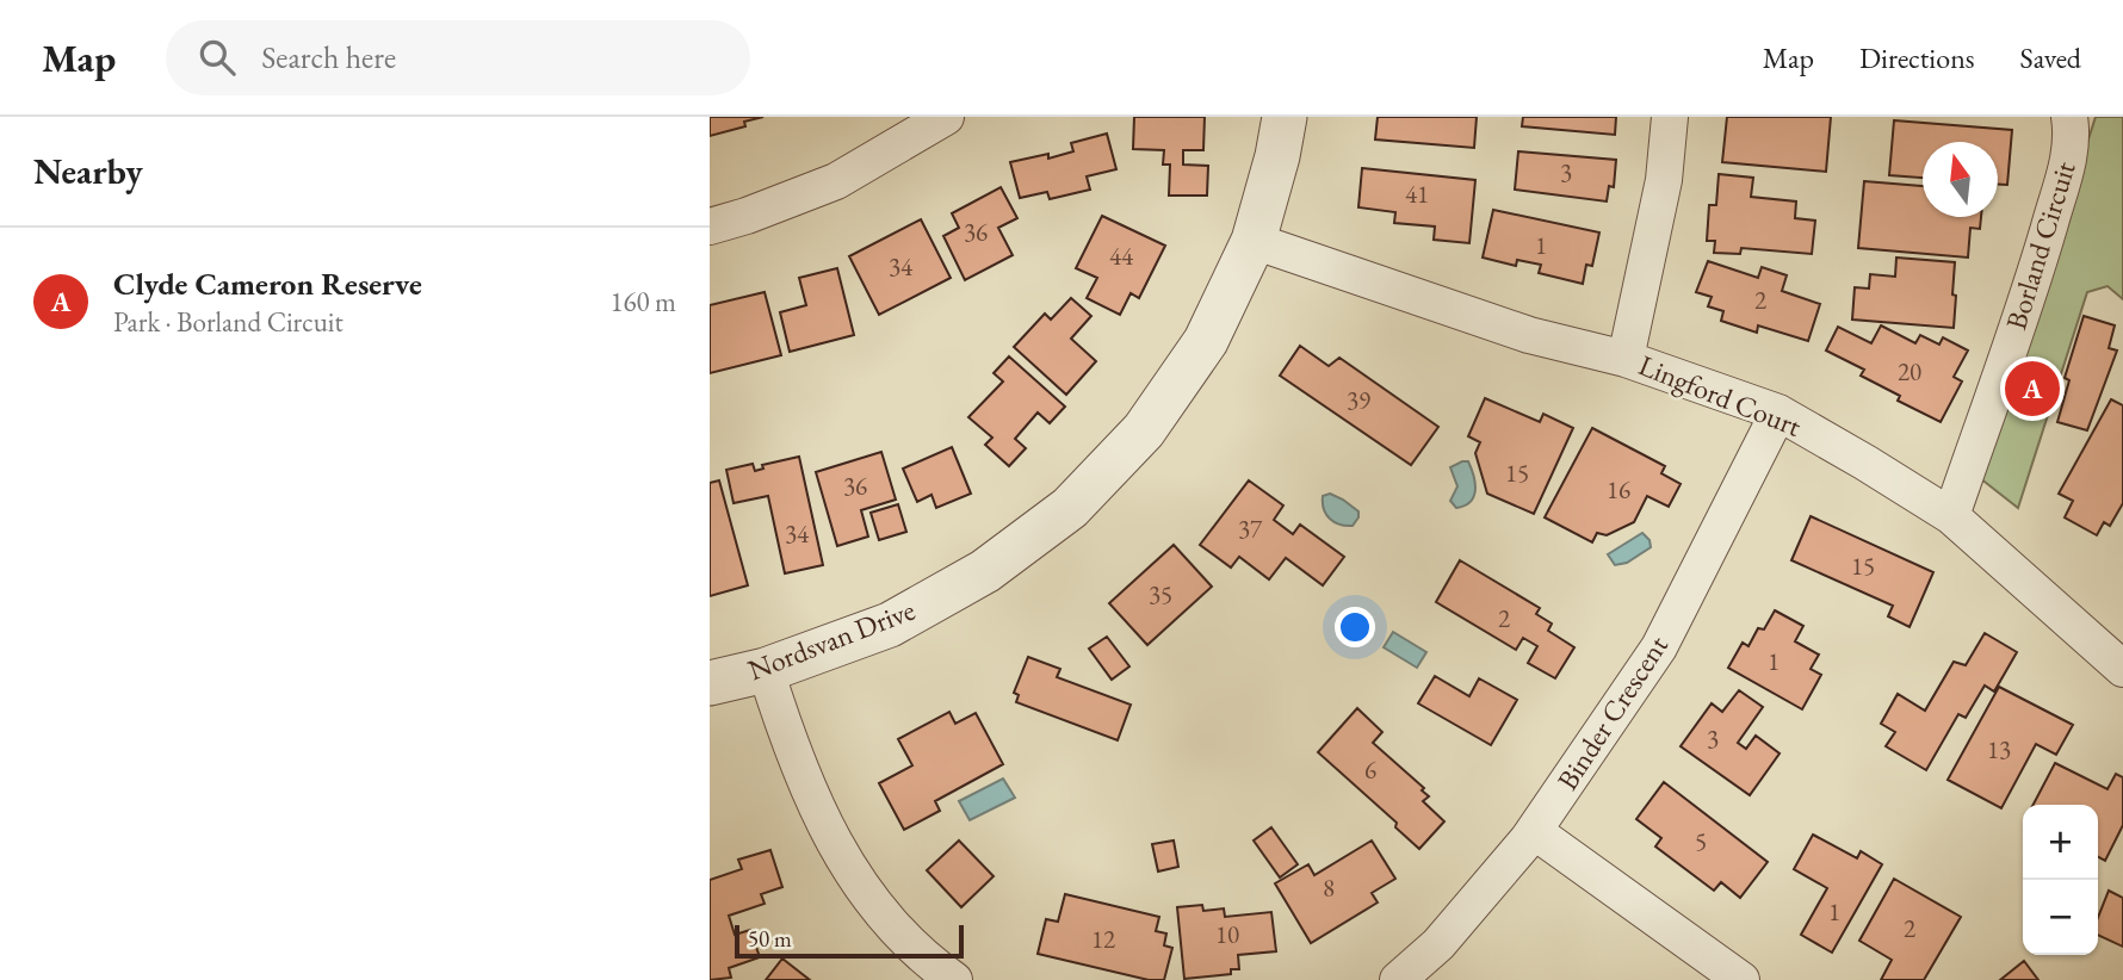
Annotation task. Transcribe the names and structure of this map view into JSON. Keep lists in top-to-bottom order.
{
  "streets": {
    "street": [
      "Borland Circuit",
      "Lingford Court",
      "Nordsvan Drive",
      "Binder Crescent"
    ]
  },
  "crossings": [
    ["Borland Circuit", "Lingford Court"],
    ["Lingford Court", "Nordsvan Drive"],
    ["Lingford Court", "Binder Crescent"]
  ],
  "house_numbers": [
    "3",
    "41",
    "36",
    "1",
    "44",
    "34",
    "2",
    "20",
    "39",
    "15",
    "36",
    "16",
    "37",
    "34",
    "15",
    "35",
    "2",
    "1",
    "3",
    "13",
    "6",
    "5",
    "8",
    "1",
    "2",
    "10",
    "12"
  ],
  "scale_bar": "50 m",
  "north": "top",
  "page": {
    "header": "Map",
    "search": "Search here",
    "nav": ["Map", "Directions", "Saved"],
    "heading": "Nearby",
    "list": [
      {
        "mark": "A",
        "name": "Clyde Cameron Reserve",
        "note": "Park · Borland Circuit",
        "value": "160 m"
      }
    ],
    "pins": "A",
    "map_buttons": ["+", "−"],
    "scale": "50 m"
  }
}
